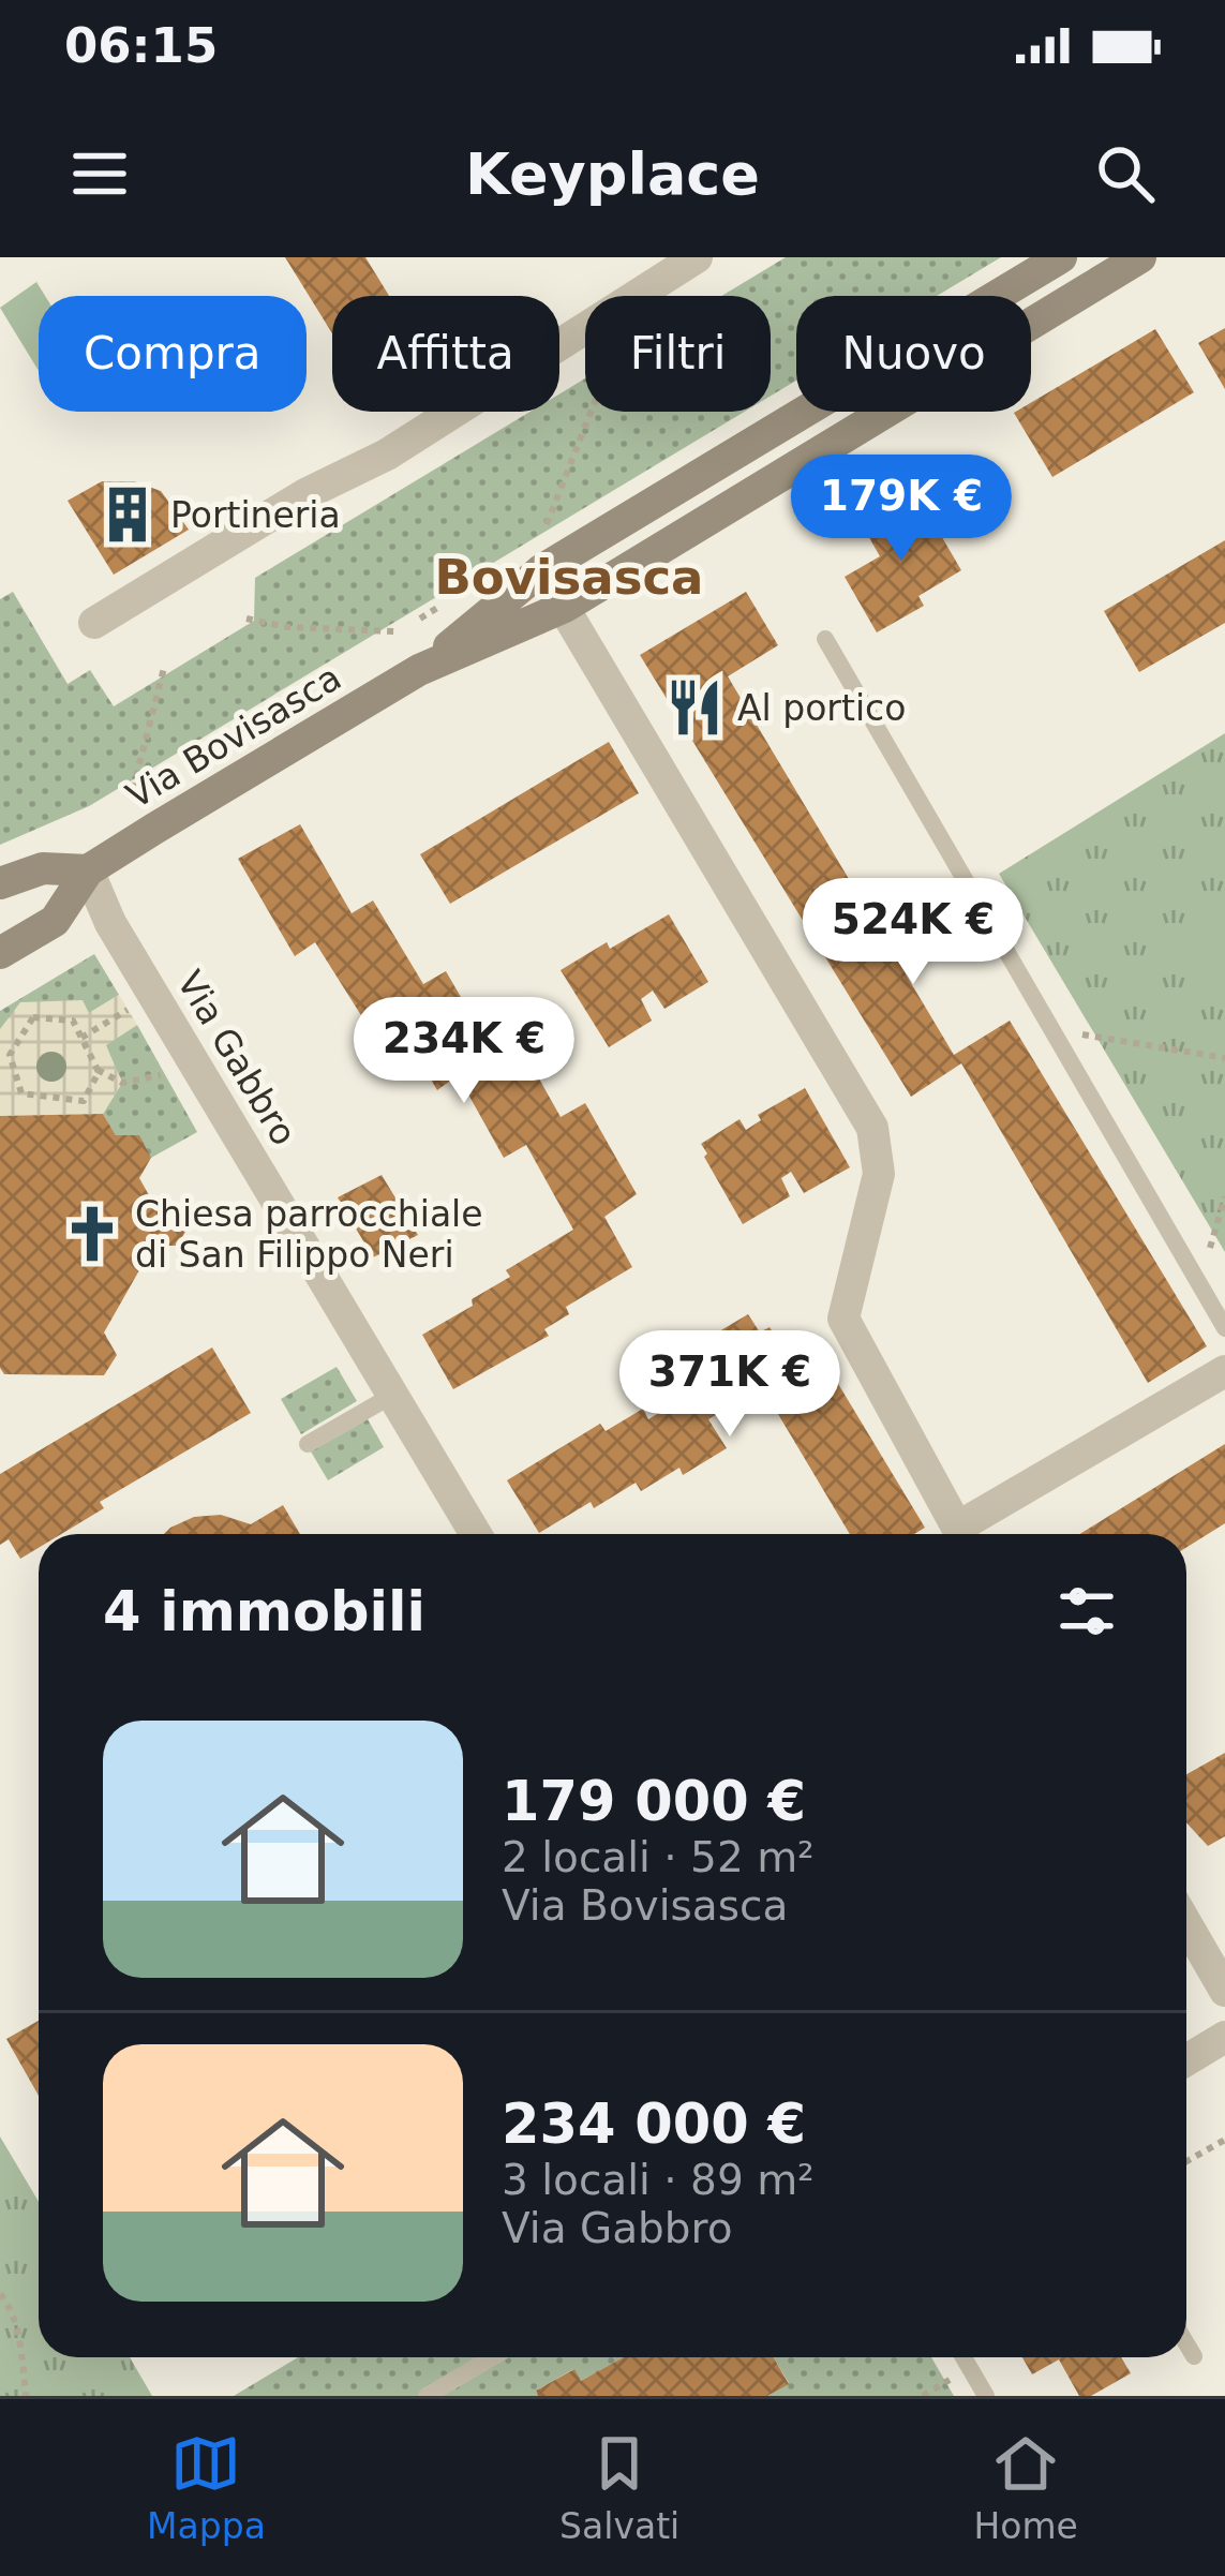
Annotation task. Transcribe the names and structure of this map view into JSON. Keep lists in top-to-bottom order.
{
  "streets": {
    "street": ["Via Bovisasca", "Via Gabbro"]
  },
  "crossings": [
    ["Via Bovisasca", "Via Gabbro"]
  ],
  "districts": ["Bovisasca"],
  "places": {
    "building": ["Portineria"],
    "restaurant": ["Al portico"],
    "church": ["Chiesa parrocchiale di San Filippo Neri"]
  },
  "page": {
    "status": "06:15",
    "header": "Keyplace",
    "chip": [
      "Compra",
      "Affitta",
      "Filtri",
      "Nuovo"
    ],
    "price": [
      "179K €",
      "524K €",
      "234K €",
      "371K €"
    ],
    "heading": "4 immobili",
    "list": [
      {
        "name": "179 000 €",
        "note": "2 locali · 52 m² · Via Bovisasca"
      },
      {
        "name": "234 000 €",
        "note": "3 locali · 89 m² · Via Gabbro"
      }
    ],
    "tabs": ["Mappa", "Salvati", "Home"]
  }
}
